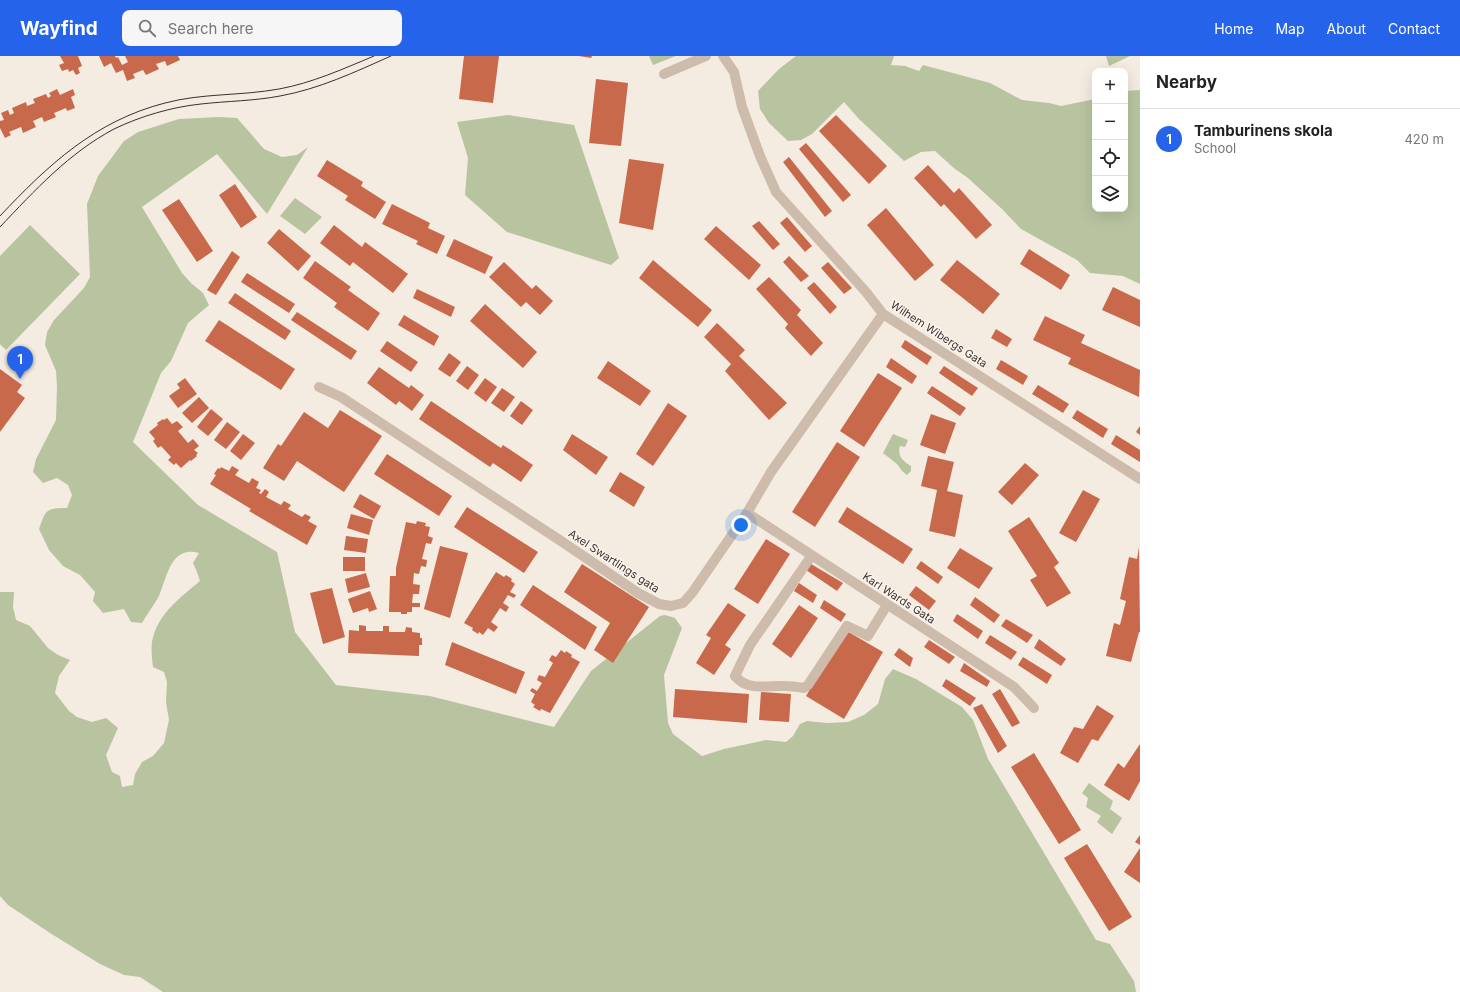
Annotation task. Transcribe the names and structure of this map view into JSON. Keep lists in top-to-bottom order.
{
  "streets": {
    "street": ["Wilhem Wibergs Gata", "Axel Swartlings gata", "Karl Wards Gata"]
  },
  "crossings": [
    ["Wilhem Wibergs Gata", "Axel Swartlings gata"],
    ["Axel Swartlings gata", "Karl Wards Gata"]
  ],
  "page": {
    "header": "Wayfind",
    "search": "Search here",
    "nav": [
      "Home",
      "Map",
      "About",
      "Contact"
    ],
    "heading": "Nearby",
    "map_buttons": ["+", "−"],
    "list": [
      {
        "mark": "1",
        "name": "Tamburinens skola",
        "note": "School",
        "value": "420 m"
      }
    ],
    "pins": "1"
  }
}
